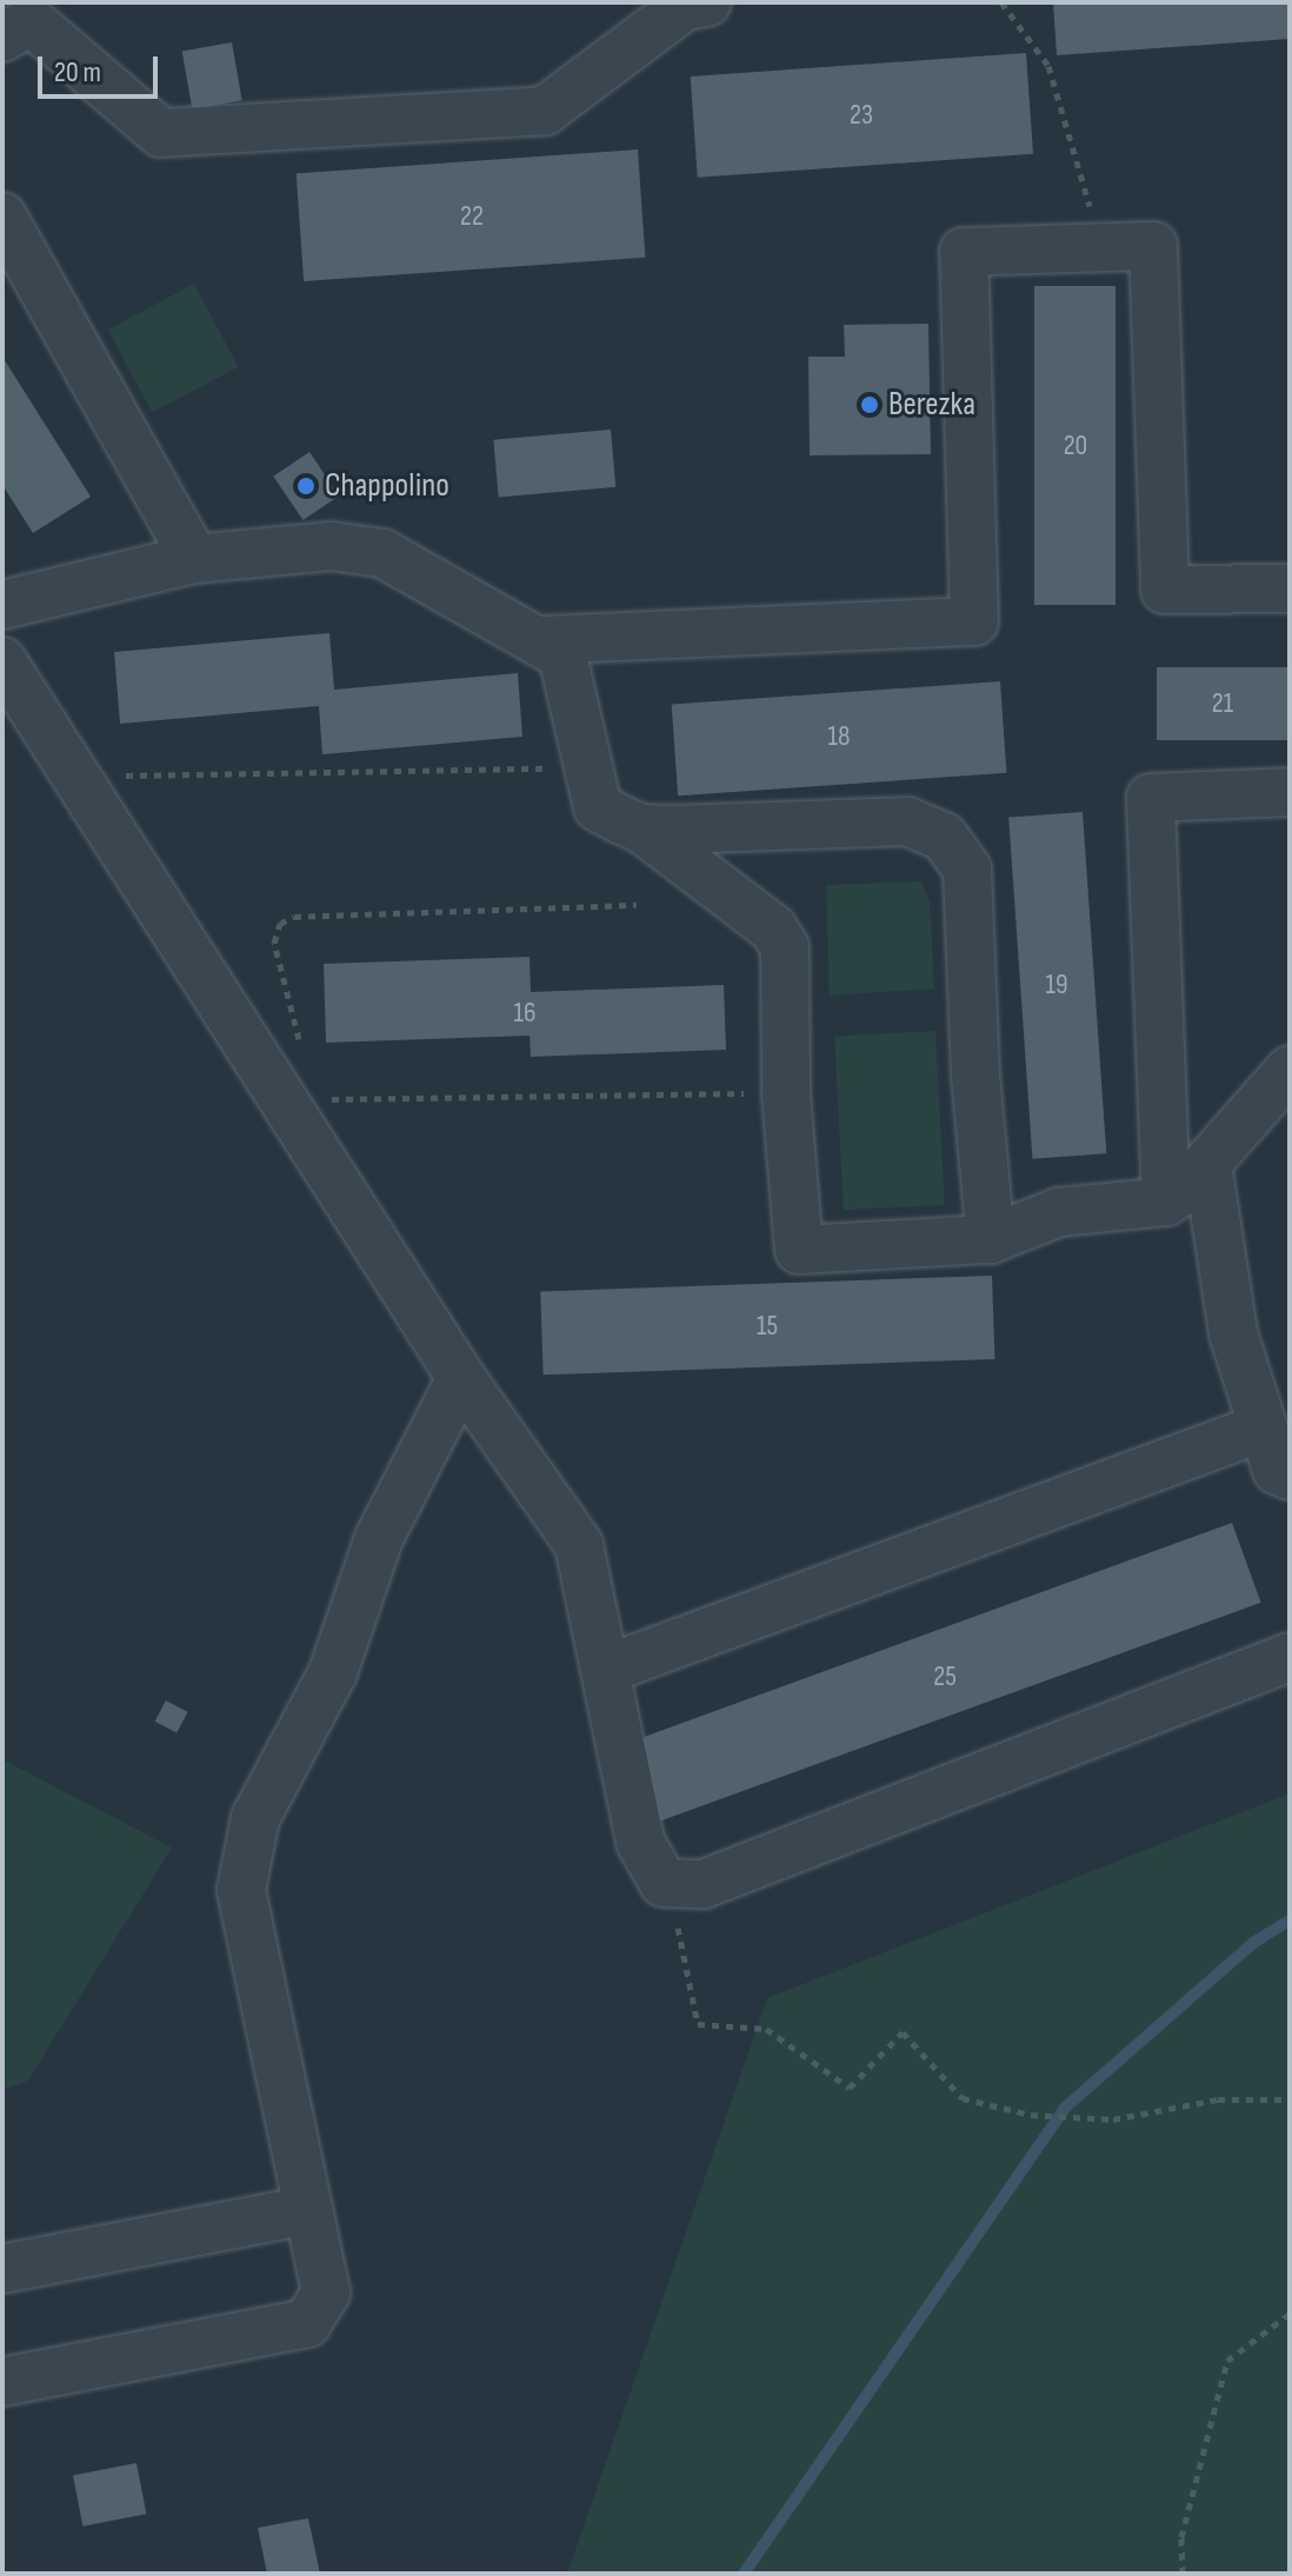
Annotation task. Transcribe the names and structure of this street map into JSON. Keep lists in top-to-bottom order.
{
  "places": ["Berezka", "Chappolino"],
  "house_numbers": [
    "23",
    "22",
    "20",
    "21",
    "18",
    "19",
    "16",
    "15",
    "25"
  ],
  "scale_bar": "20 m"
}
